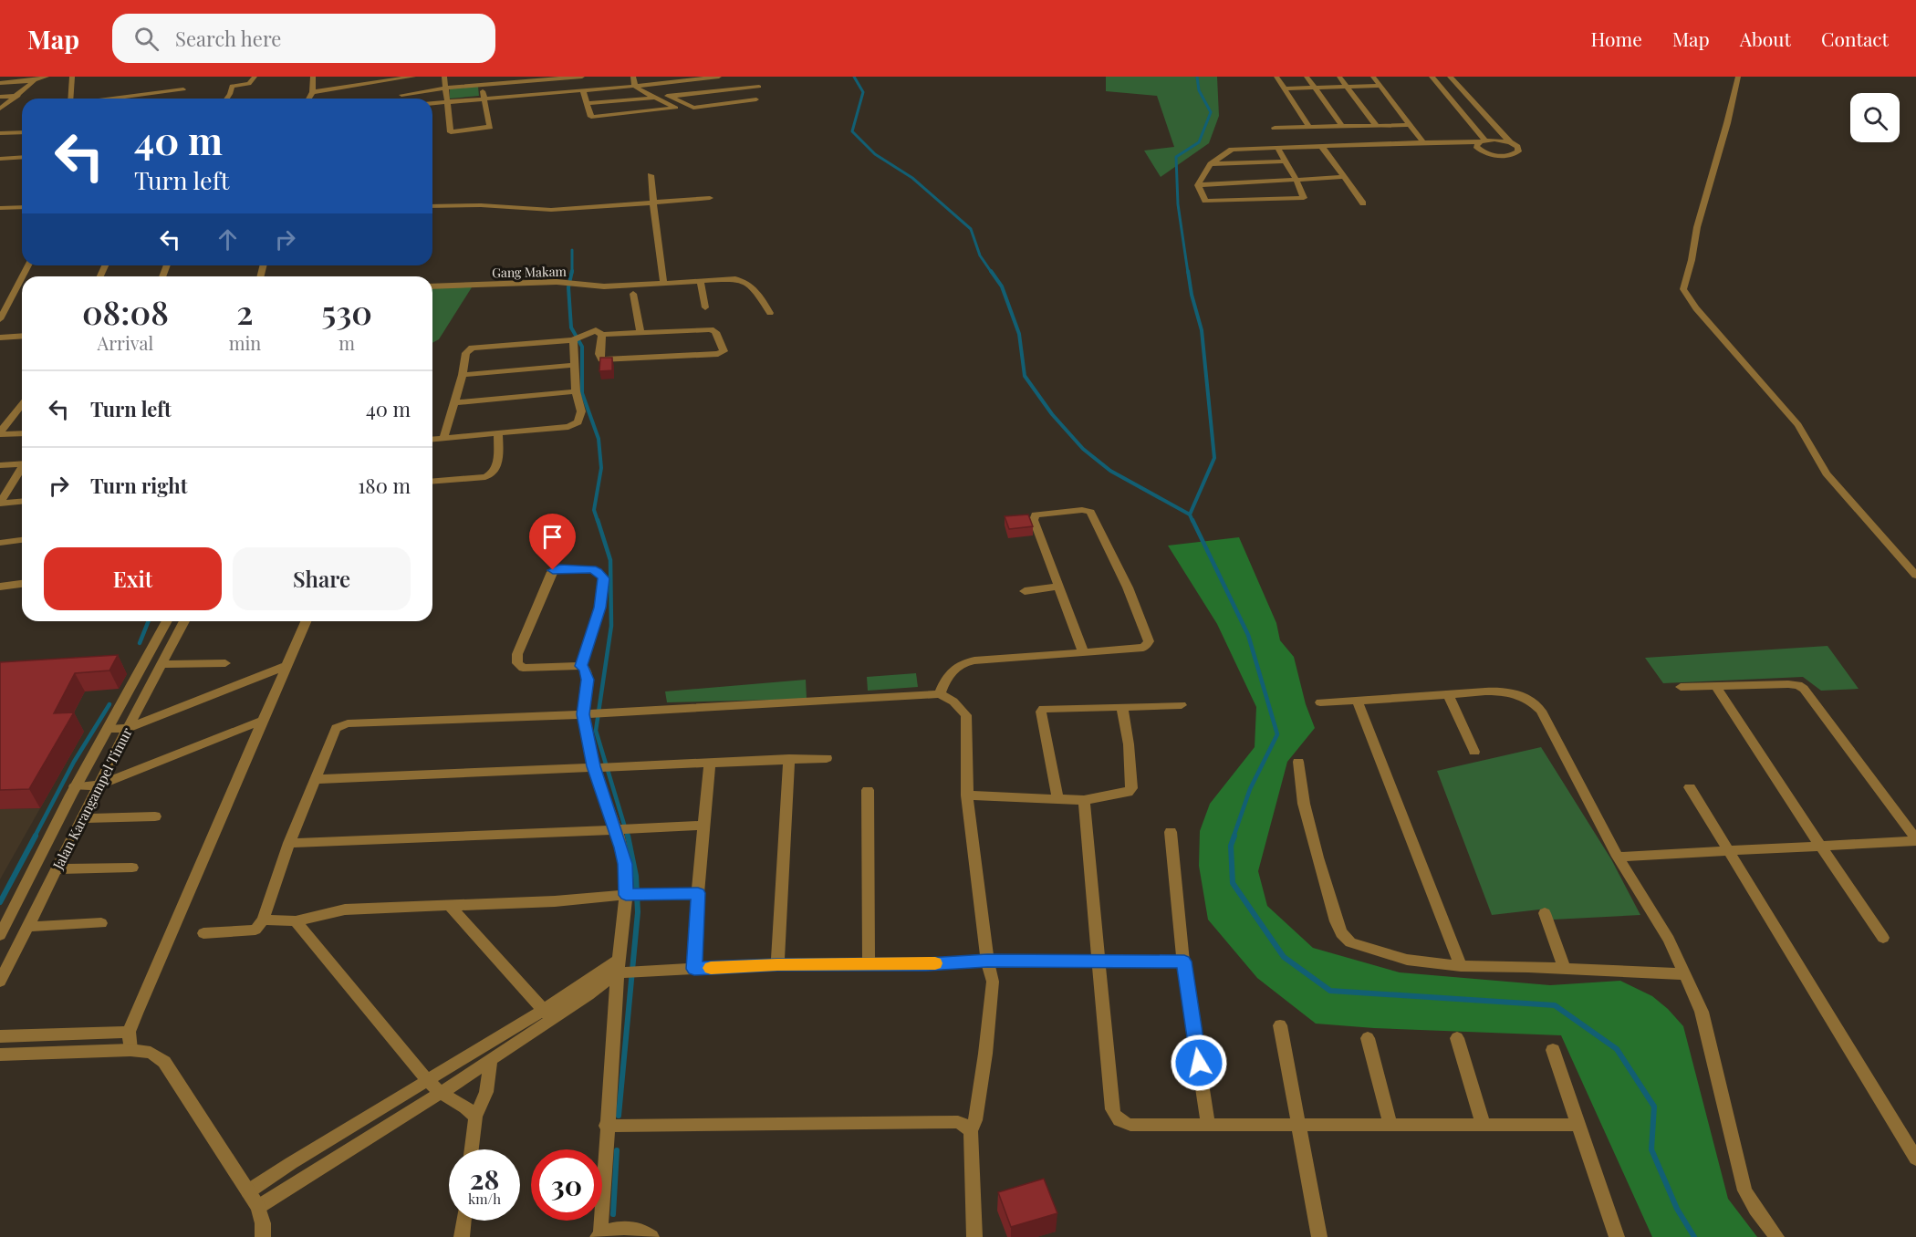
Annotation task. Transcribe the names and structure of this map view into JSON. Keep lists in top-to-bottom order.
{
  "streets": {
    "street": ["Gang Makam", "Jalan Karangampel Timur"]
  },
  "page": {
    "header": "Map",
    "search": "Search here",
    "nav": [
      "Home",
      "Map",
      "About",
      "Contact"
    ],
    "turn": ["40 m", "Turn left"],
    "eta": [
      "08:08",
      "Arrival",
      "2",
      "min",
      "530",
      "m"
    ],
    "list": [
      {
        "name": "Turn left",
        "value": "40 m"
      },
      {
        "name": "Turn right",
        "value": "180 m"
      }
    ],
    "buttons": ["Exit", "Share"],
    "speed": "28 km/h",
    "limit": "30"
  }
}
